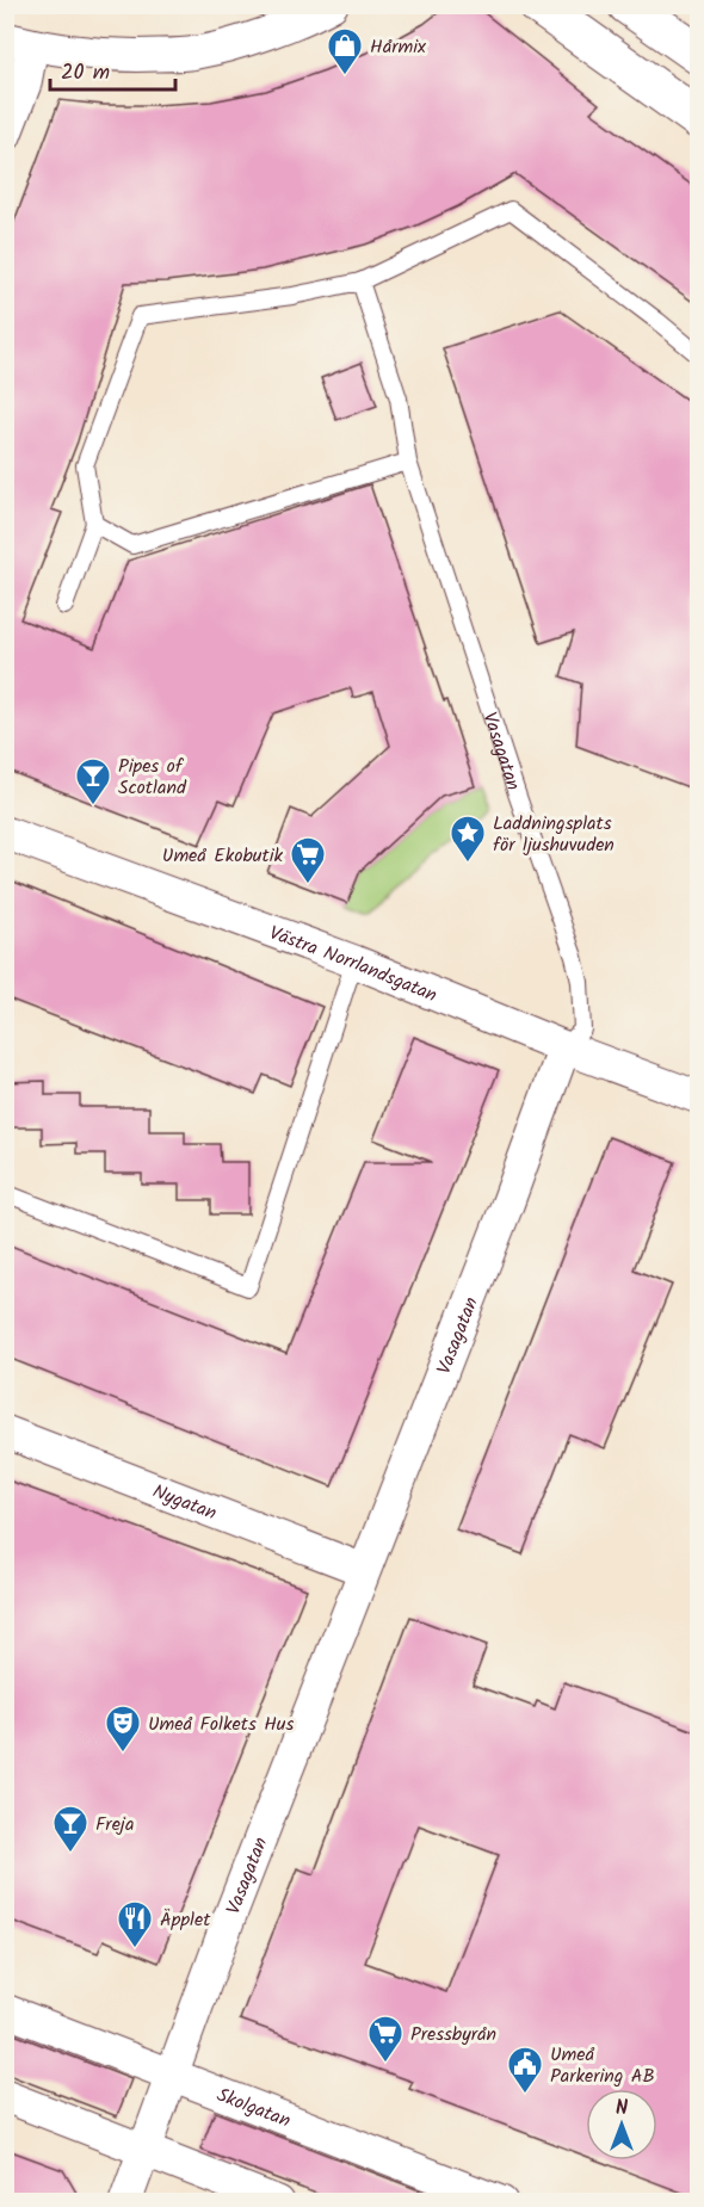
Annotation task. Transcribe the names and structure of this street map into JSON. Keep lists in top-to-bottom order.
{
  "streets": {
    "street": [
      "Vasagatan",
      "Västra Norrlandsgatan",
      "Nygatan",
      "Skolgatan"
    ]
  },
  "crossings": [
    ["Vasagatan", "Västra Norrlandsgatan"],
    ["Vasagatan", "Nygatan"],
    ["Vasagatan", "Skolgatan"]
  ],
  "places": {
    "shop": ["Hårmix"],
    "bar": ["Pipes of Scotland", "Freja"],
    "place": ["Laddningsplats för ljushuvuden"],
    "supermarket": ["Umeå Ekobutik", "Pressbyrån"],
    "theatre": ["Umeå Folkets Hus"],
    "restaurant": ["Äpplet"],
    "public building": ["Umeå Parkering AB"]
  },
  "scale_bar": "20 m",
  "north": "top"
}
